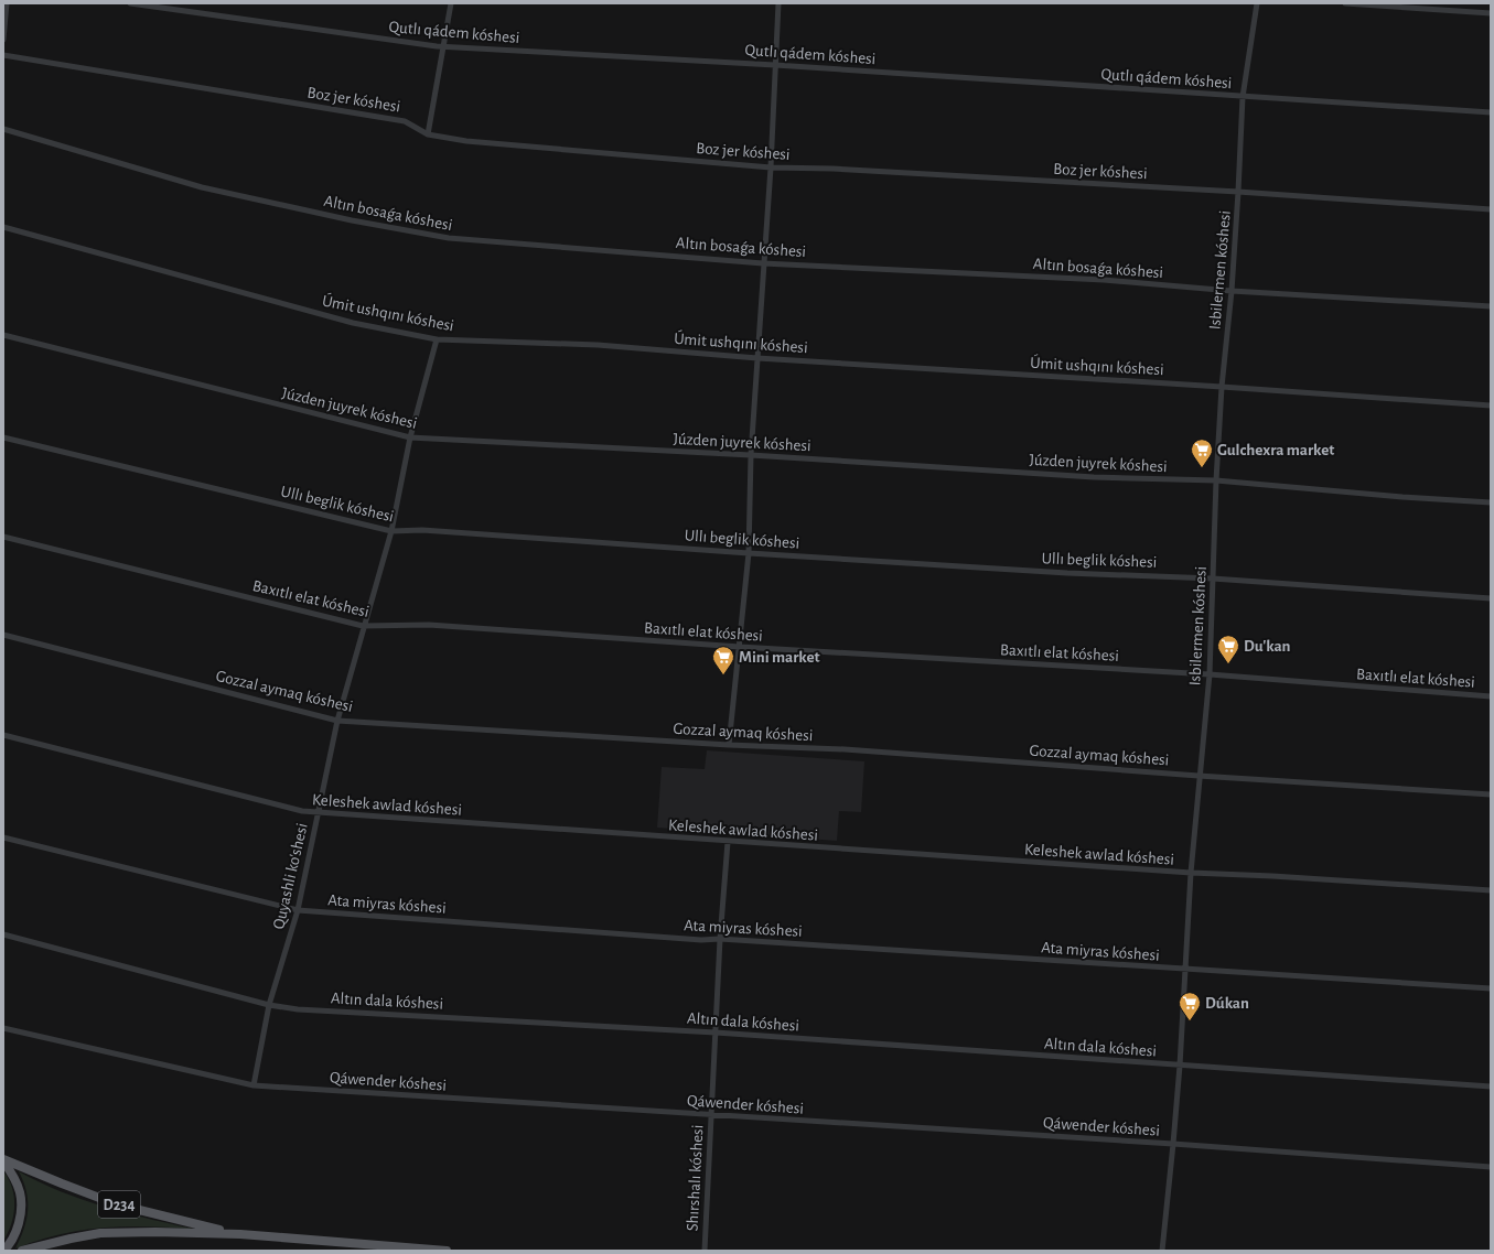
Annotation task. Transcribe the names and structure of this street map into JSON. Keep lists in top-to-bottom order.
{
  "streets": {
    "main road": ["D234"],
    "street": [
      "Qutlı qádem kóshesi",
      "Boz jer kóshesi",
      "Altın bosaǵa kóshesi",
      "Isbilermen kóshesi",
      "Úmit ushqını kóshesi",
      "Júzden juyrek kóshesi",
      "Ullı beglik kóshesi",
      "Baxıtlı elat kóshesi",
      "Gozzal aymaq kóshesi",
      "Keleshek awlad kóshesi",
      "Quyashli ko'shesi",
      "Ata miyras kóshesi",
      "Altın dala kóshesi",
      "Qáwender kóshesi",
      "Shırshalı kóshesi"
    ]
  },
  "crossings": [
    ["Qutlı qádem kóshesi", "Isbilermen kóshesi"],
    ["Boz jer kóshesi", "Isbilermen kóshesi"],
    ["Altın bosaǵa kóshesi", "Isbilermen kóshesi"],
    ["Isbilermen kóshesi", "Úmit ushqını kóshesi"],
    ["Isbilermen kóshesi", "Júzden juyrek kóshesi"],
    ["Isbilermen kóshesi", "Ullı beglik kóshesi"],
    ["Isbilermen kóshesi", "Baxıtlı elat kóshesi"],
    ["Isbilermen kóshesi", "Gozzal aymaq kóshesi"],
    ["Isbilermen kóshesi", "Keleshek awlad kóshesi"],
    ["Isbilermen kóshesi", "Ata miyras kóshesi"],
    ["Isbilermen kóshesi", "Altın dala kóshesi"],
    ["Isbilermen kóshesi", "Qáwender kóshesi"],
    ["Úmit ushqını kóshesi", "Quyashli ko'shesi"],
    ["Júzden juyrek kóshesi", "Quyashli ko'shesi"],
    ["Ullı beglik kóshesi", "Quyashli ko'shesi"],
    ["Baxıtlı elat kóshesi", "Quyashli ko'shesi"],
    ["Gozzal aymaq kóshesi", "Quyashli ko'shesi"],
    ["Keleshek awlad kóshesi", "Quyashli ko'shesi"],
    ["Keleshek awlad kóshesi", "Shırshalı kóshesi"],
    ["Quyashli ko'shesi", "Ata miyras kóshesi"],
    ["Quyashli ko'shesi", "Altın dala kóshesi"],
    ["Quyashli ko'shesi", "Qáwender kóshesi"],
    ["Ata miyras kóshesi", "Shırshalı kóshesi"],
    ["Altın dala kóshesi", "Shırshalı kóshesi"],
    ["Qáwender kóshesi", "Shırshalı kóshesi"]
  ],
  "places": {
    "supermarket": [
      "Gulchexra market",
      "Du'kan",
      "Mini market",
      "Dúkan"
    ]
  }
}
